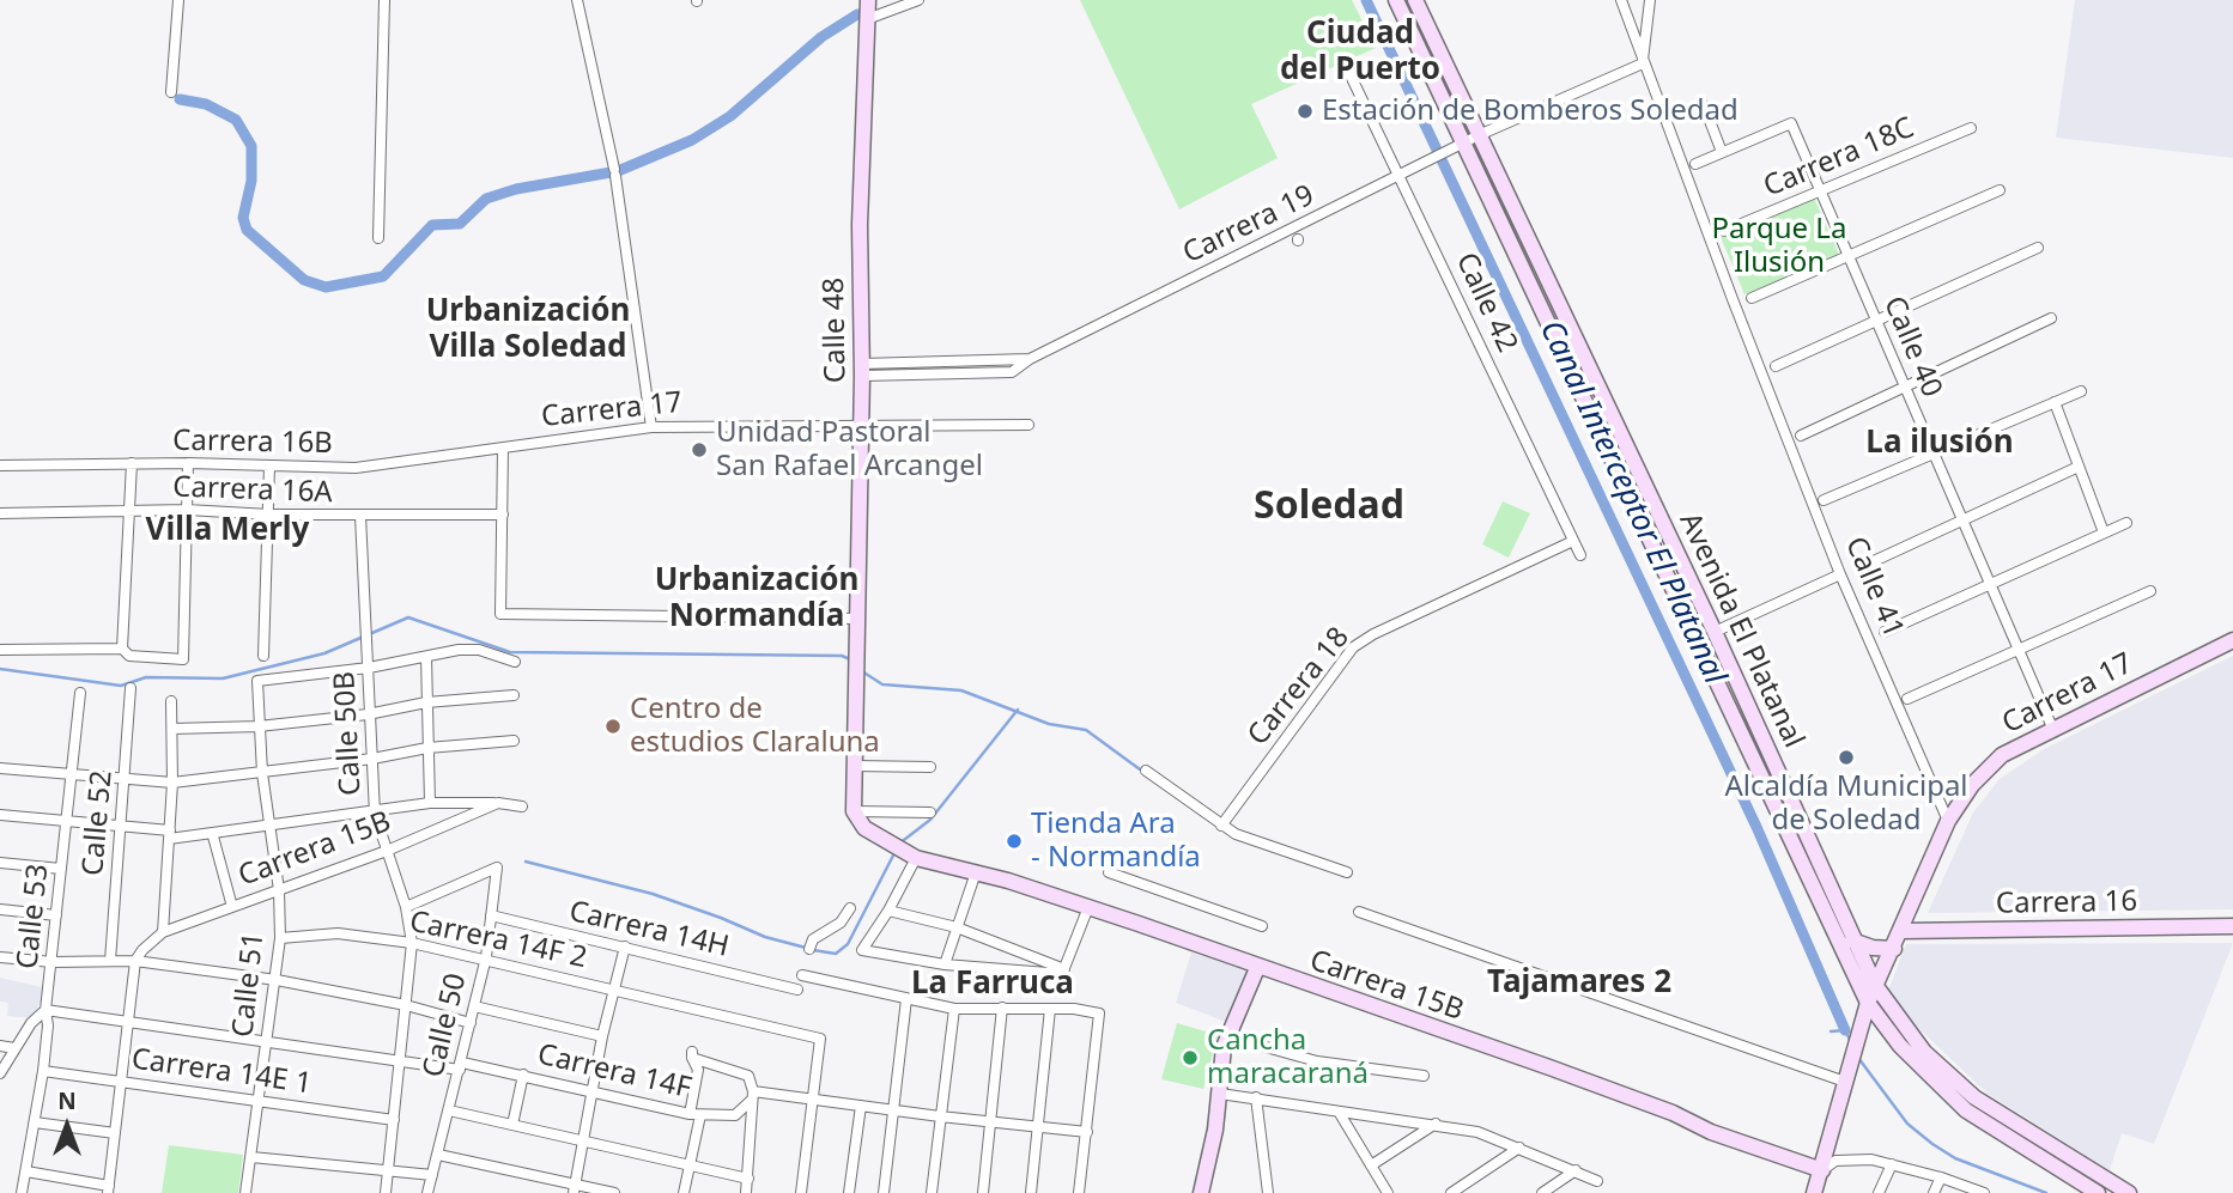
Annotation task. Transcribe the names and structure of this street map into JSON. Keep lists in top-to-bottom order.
{
  "streets": {
    "main road": [
      "Calle 48",
      "Carrera 17",
      "Avenida El Platanal",
      "Carrera 15B",
      "Carrera 16"
    ],
    "street": [
      "Carrera 18C",
      "Carrera 19",
      "Calle 42",
      "Calle 40",
      "Carrera 16B",
      "Carrera 16A",
      "Calle 41",
      "Carrera 18",
      "Calle 50B",
      "Calle 52",
      "Calle 53",
      "Carrera 14H",
      "Carrera 14F 2",
      "Calle 51",
      "Calle 50",
      "Carrera 14E 1",
      "Carrera 14F"
    ]
  },
  "crossings": [
    ["Carrera 18C", "Calle 40"],
    ["Carrera 19", "Calle 42"],
    ["Carrera 19", "Calle 48"],
    ["Carrera 19", "Calle 41"],
    ["Carrera 19", "Avenida El Platanal"],
    ["Calle 42", "Carrera 18"],
    ["Calle 48", "Carrera 17"],
    ["Calle 48", "Carrera 15B"],
    ["Calle 40", "Carrera 17"],
    ["Carrera 17", "Carrera 16B"],
    ["Carrera 17", "Calle 41"],
    ["Carrera 16A", "Calle 50B"],
    ["Calle 50B", "Carrera 15B"],
    ["Calle 50B", "Carrera 14F 2"],
    ["Calle 50B", "Calle 51"],
    ["Calle 50B", "Calle 50"],
    ["Calle 50B", "Carrera 14E 1"],
    ["Calle 50B", "Carrera 14F"],
    ["Carrera 15B", "Calle 51"],
    ["Calle 53", "Carrera 14E 1"],
    ["Calle 53", "Carrera 14F"],
    ["Carrera 14H", "Calle 50"],
    ["Carrera 14F 2", "Calle 51"],
    ["Carrera 14F 2", "Calle 50"],
    ["Calle 51", "Carrera 14E 1"],
    ["Calle 51", "Carrera 14F"],
    ["Calle 50", "Carrera 14F"]
  ],
  "districts": [
    "Ciudad del Puerto",
    "Urbanización Villa Soledad",
    "La ilusión",
    "Soledad",
    "Villa Merly",
    "Urbanización Normandía",
    "Tajamares 2",
    "La Farruca"
  ],
  "water": ["Canal Interceptor El Platanal"],
  "parks": ["Parque La Ilusión"],
  "places": [
    "Estación de Bomberos Soledad",
    "Unidad Pastoral San Rafael Arcangel",
    "Centro de estudios Claraluna",
    "Alcaldía Municipal de Soledad",
    "Tienda Ara - Normandía",
    "Cancha maracaraná"
  ],
  "north": "top"
}
